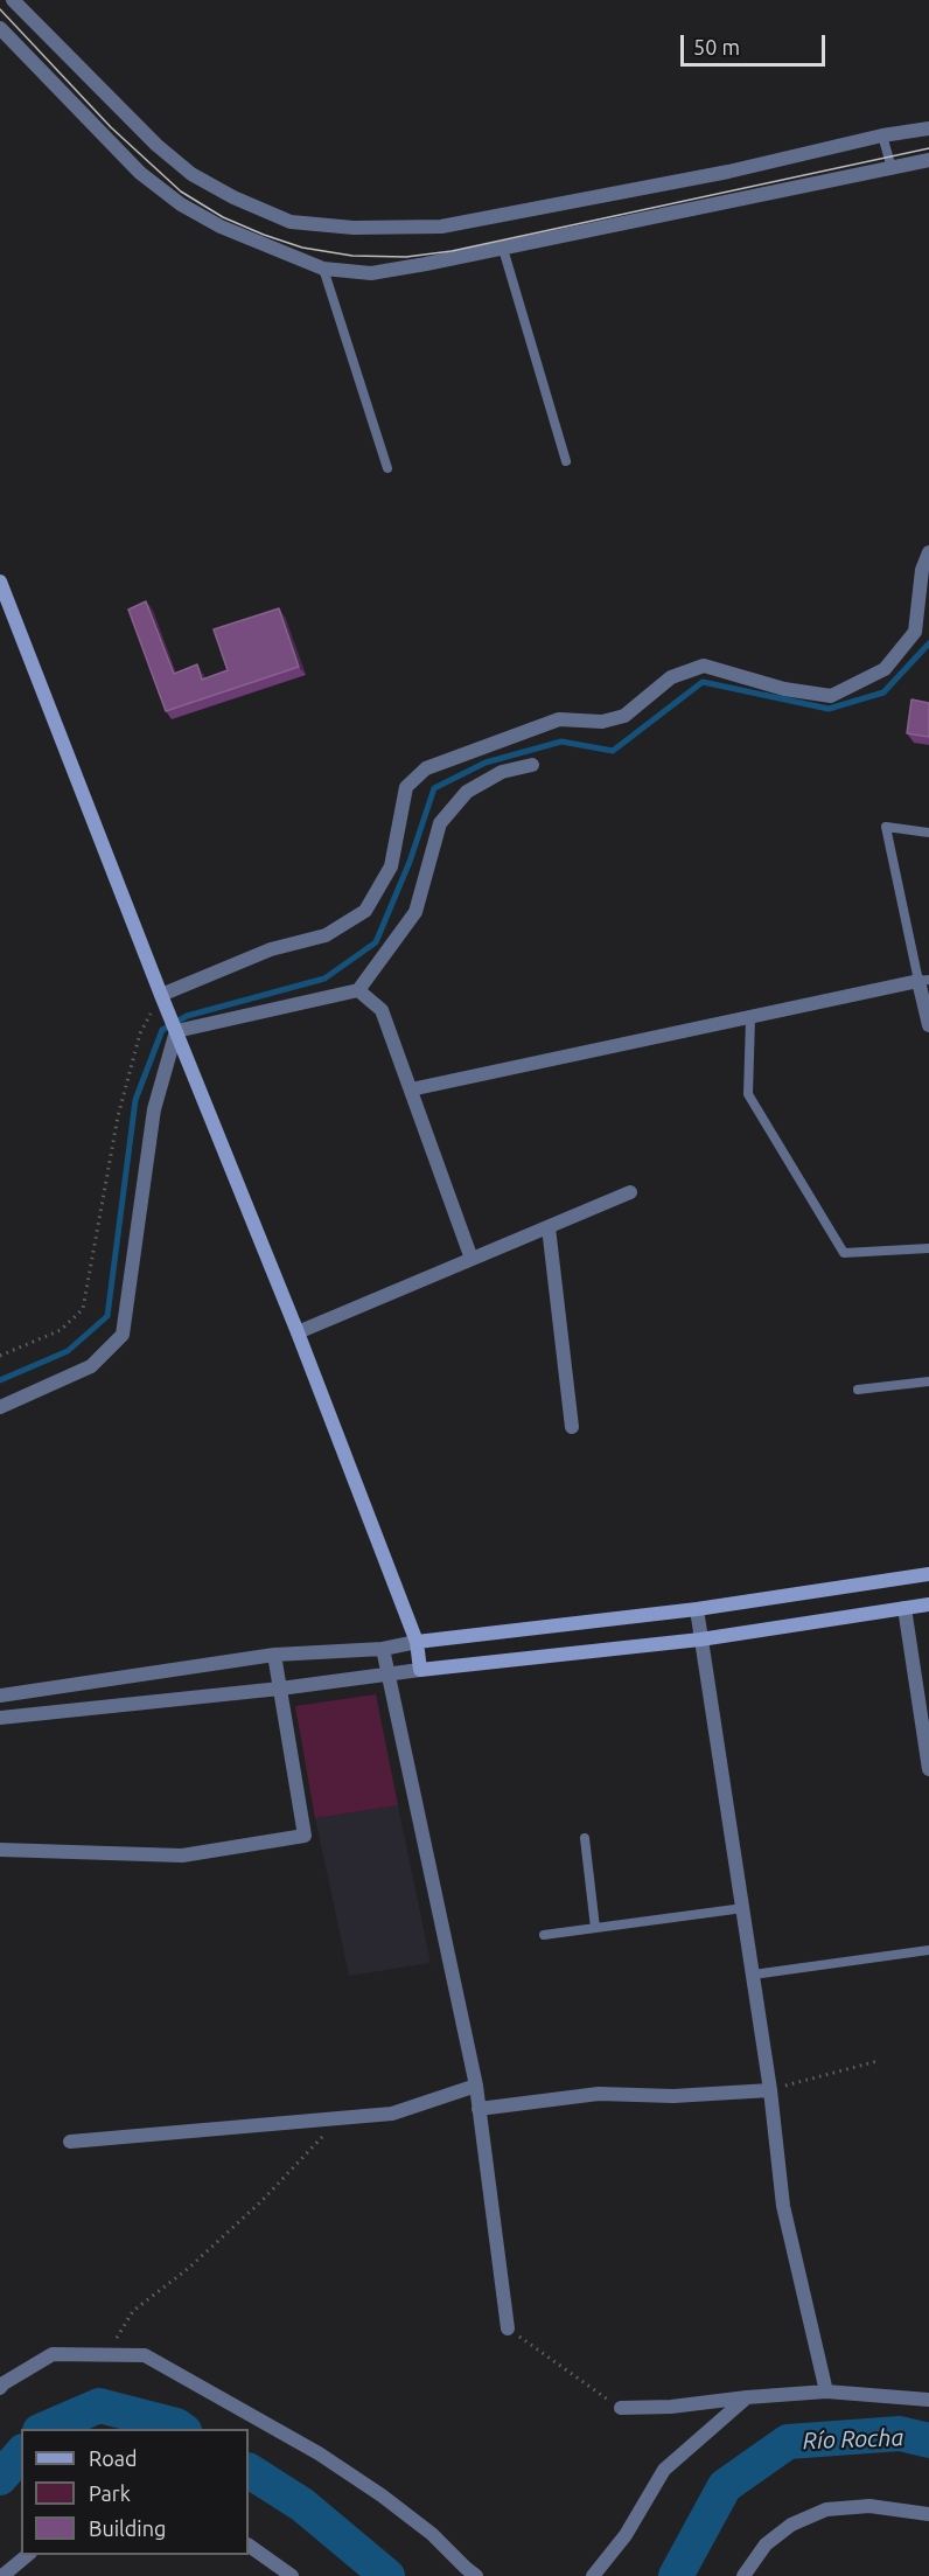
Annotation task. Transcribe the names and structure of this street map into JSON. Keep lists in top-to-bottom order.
{
  "water": ["Río Rocha"],
  "legend": ["Road", "Park", "Building"],
  "scale_bar": "50 m"
}
